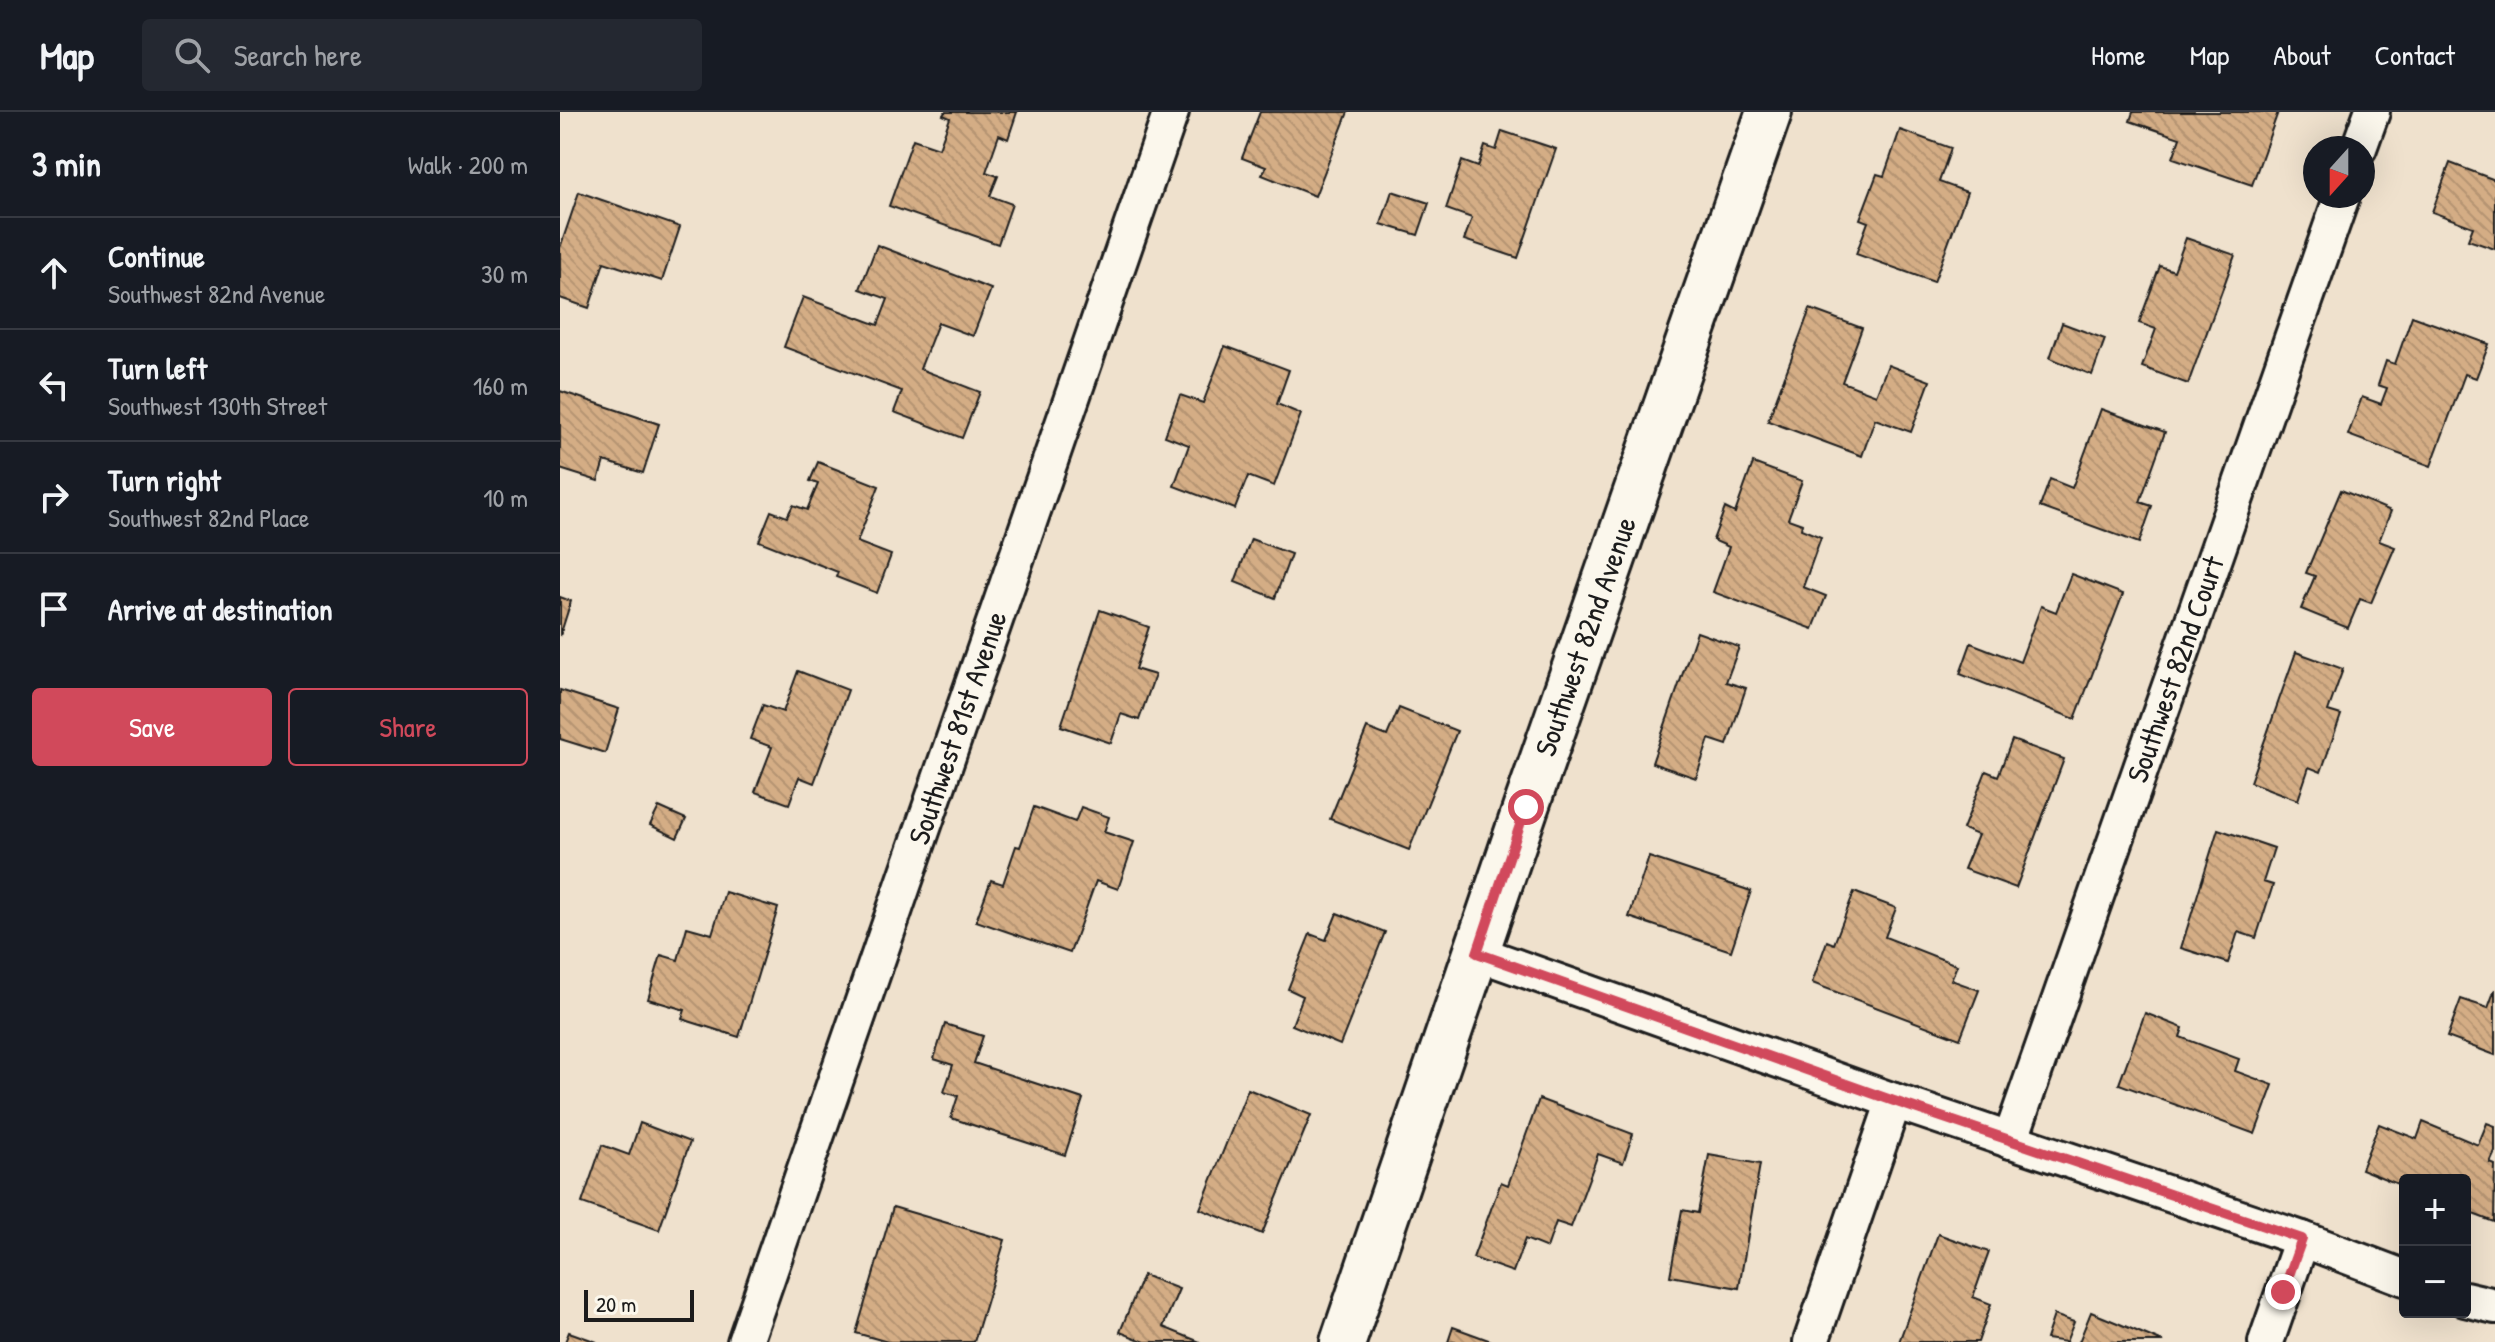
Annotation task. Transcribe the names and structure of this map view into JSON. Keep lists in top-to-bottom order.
{
  "streets": {
    "street": ["Southwest 82nd Avenue", "Southwest 82nd Court", "Southwest 81st Avenue"]
  },
  "scale_bar": "20 m",
  "north": "bottom",
  "page": {
    "header": "Map",
    "search": "Search here",
    "nav": [
      "Home",
      "Map",
      "About",
      "Contact"
    ],
    "heading": ["3 min", "Walk · 200 m"],
    "list": [
      ["Continue", "Southwest 82nd Avenue", "30 m"],
      ["Turn left", "Southwest 130th Street", "160 m"],
      ["Turn right", "Southwest 82nd Place", "10 m"],
      "Arrive at destination"
    ],
    "buttons": ["Save", "Share"],
    "map_buttons": ["+", "−"],
    "scale": "20 m"
  }
}
